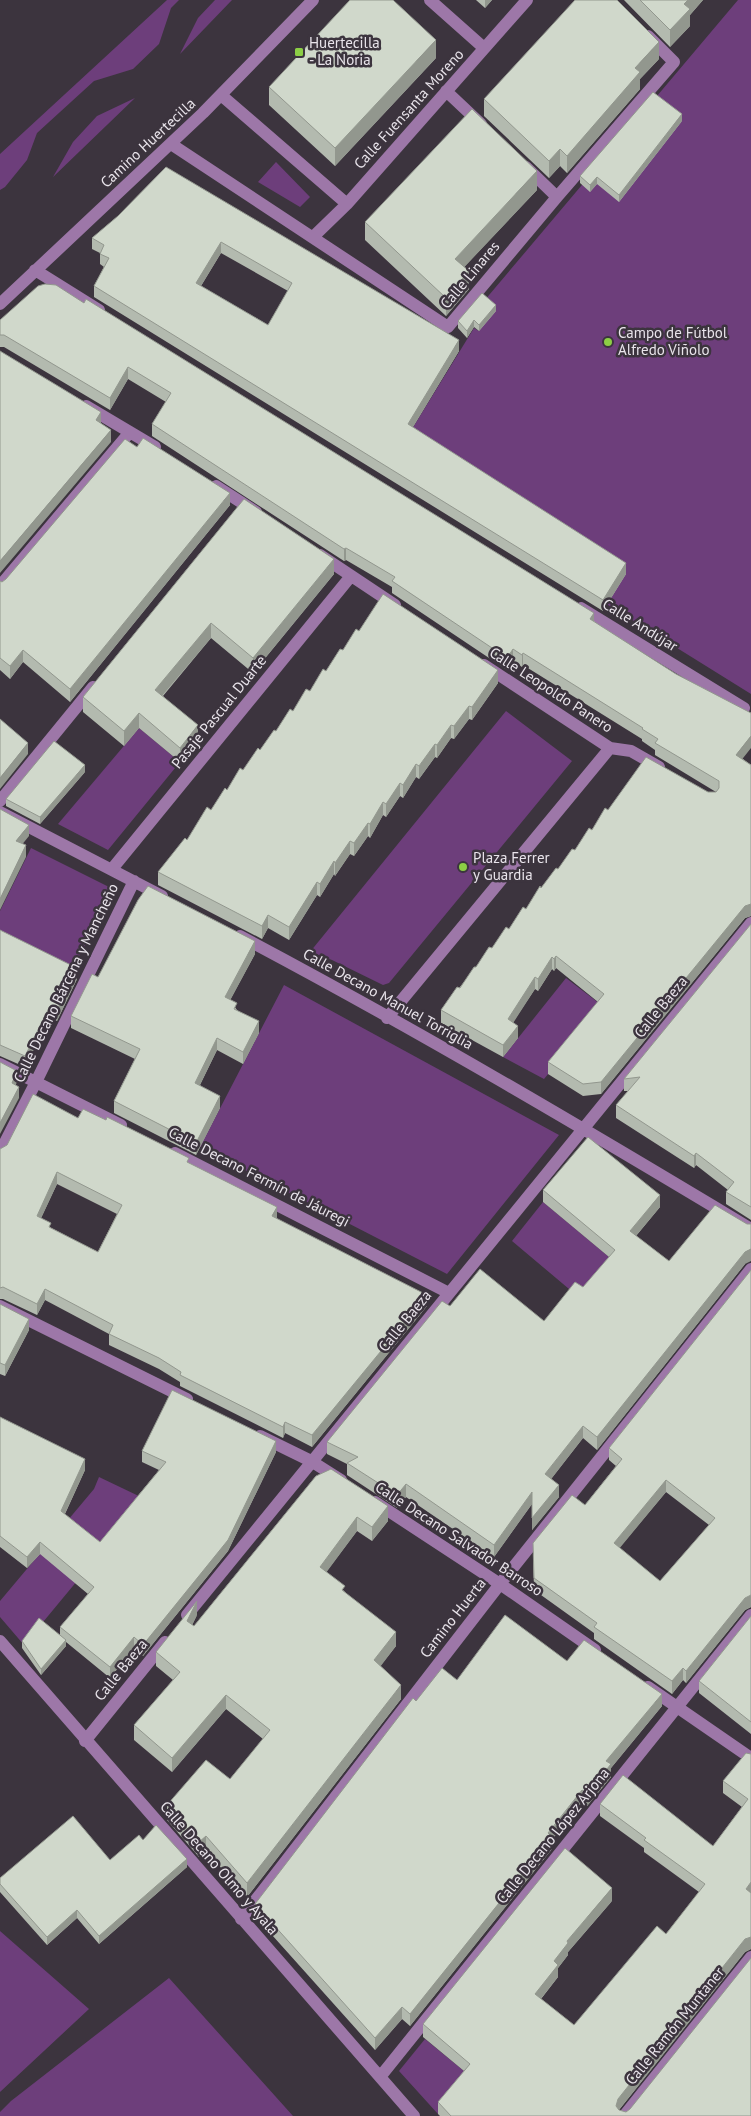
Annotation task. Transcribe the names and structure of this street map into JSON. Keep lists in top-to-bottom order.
{
  "streets": {
    "street": [
      "Calle Fuensanta Moreno",
      "Camino Huertecilla",
      "Calle Linares",
      "Calle Andújar",
      "Calle Leopoldo Panero",
      "Pasaje Pascual Duarte",
      "Calle Decano Bárcena y Mancheño",
      "Calle Decano Manuel Torriglia",
      "Calle Baeza",
      "Calle Decano Fermín de Jáuregi",
      "Calle Decano Salvador Barroso",
      "Camino Huerta",
      "Calle Decano López Arjona",
      "Calle Decano Olmo y Ayala",
      "Calle Ramón Muntaner"
    ]
  },
  "crossings": [
    ["Calle Fuensanta Moreno", "Calle Linares"],
    ["Camino Huertecilla", "Calle Linares"],
    ["Calle Decano Manuel Torriglia", "Calle Baeza"],
    ["Calle Baeza", "Calle Decano Fermín de Jáuregi"],
    ["Calle Baeza", "Calle Decano Salvador Barroso"],
    ["Calle Baeza", "Calle Decano Olmo y Ayala"],
    ["Calle Decano Salvador Barroso", "Camino Huerta"],
    ["Camino Huerta", "Calle Decano Olmo y Ayala"],
    ["Calle Decano López Arjona", "Calle Decano Olmo y Ayala"]
  ],
  "places": {
    "transit": ["Huertecilla - La Noria"],
    "other": ["Campo de Fútbol Alfredo Viñolo", "Plaza Ferrer y Guardia"]
  }
}
